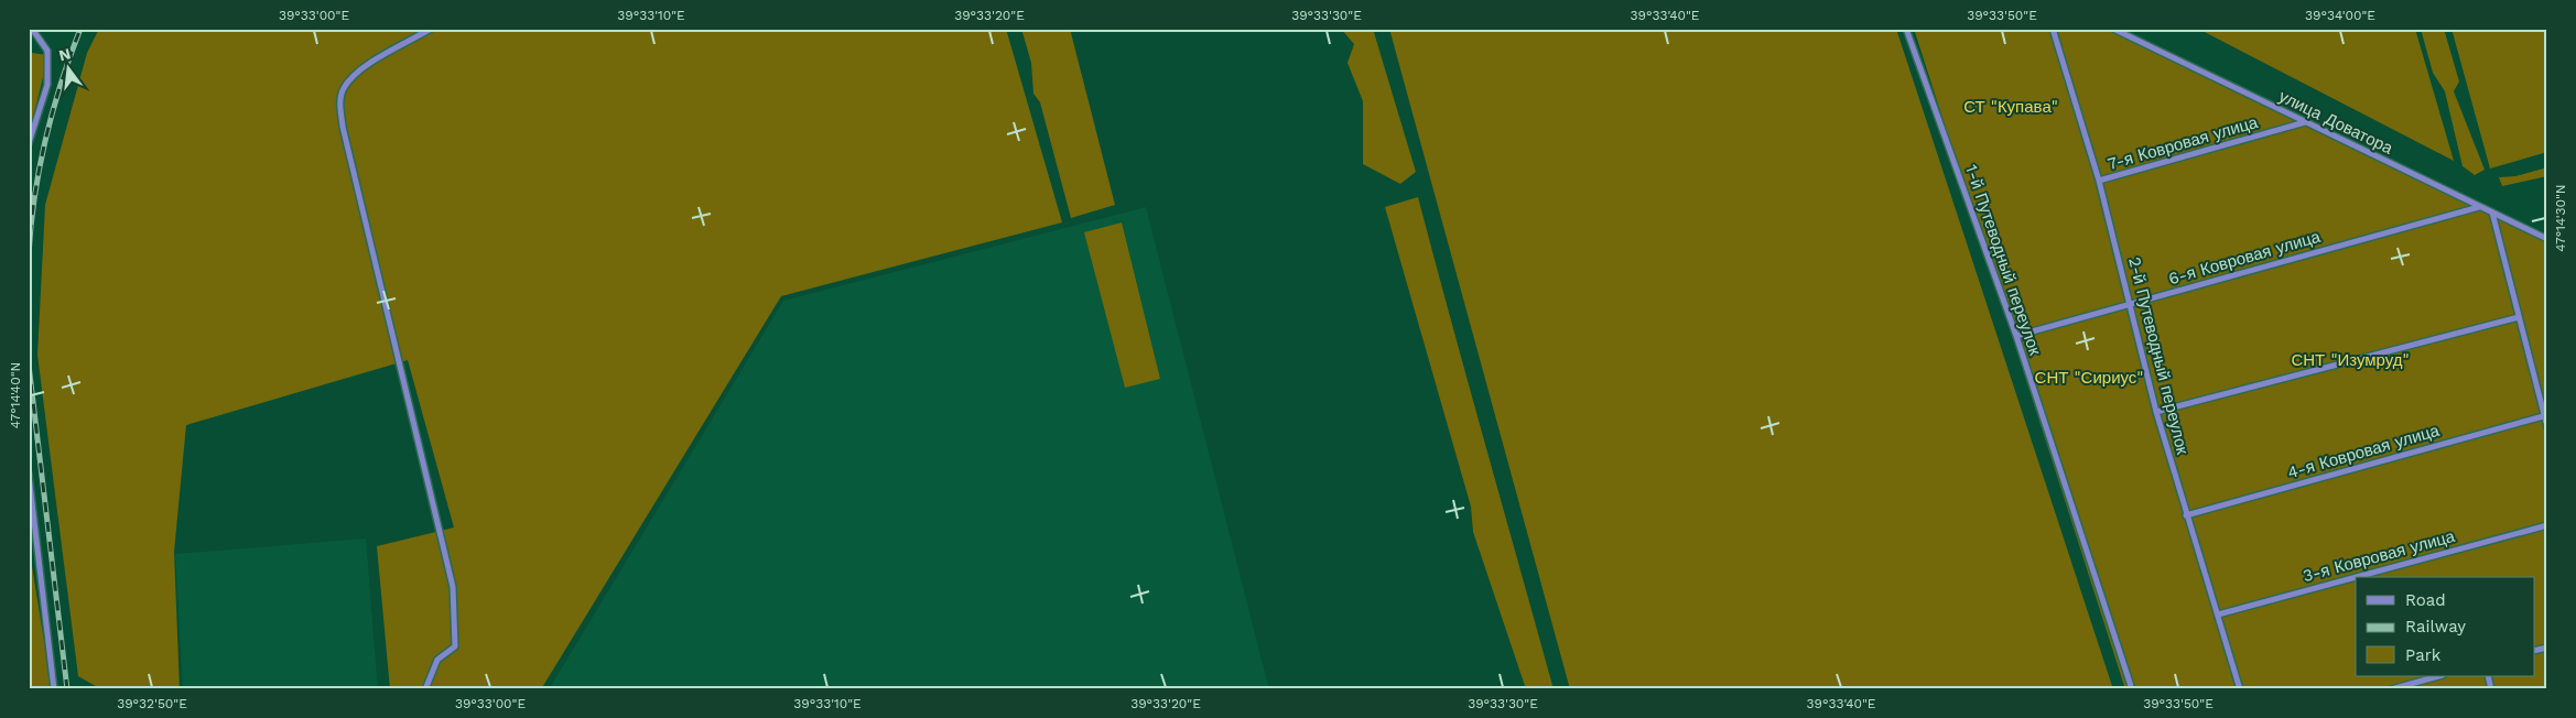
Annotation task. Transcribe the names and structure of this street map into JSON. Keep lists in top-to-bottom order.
{
  "streets": {
    "street": [
      "улица Доватора",
      "7-я Ковровая улица",
      "6-я Ковровая улица",
      "1-й Путеводный переулок",
      "2-й Путеводный переулок",
      "4-я Ковровая улица",
      "3-я Ковровая улица"
    ]
  },
  "crossings": [
    ["улица Доватора", "7-я Ковровая улица"],
    ["улица Доватора", "6-я Ковровая улица"],
    ["7-я Ковровая улица", "2-й Путеводный переулок"],
    ["6-я Ковровая улица", "1-й Путеводный переулок"],
    ["6-я Ковровая улица", "2-й Путеводный переулок"],
    ["2-й Путеводный переулок", "4-я Ковровая улица"],
    ["2-й Путеводный переулок", "3-я Ковровая улица"]
  ],
  "parks": ["СТ \"Купава\"", "СНТ \"Изумруд\"", "СНТ \"Сириус\""],
  "legend": ["Road", "Railway", "Park"],
  "north": "top",
  "coordinates": [
    "39°33'00\"E",
    "39°33'10\"E",
    "39°33'20\"E",
    "39°33'30\"E",
    "39°33'40\"E",
    "39°33'50\"E",
    "39°34'00\"E",
    "47°14'30\"N",
    "47°14'40\"N",
    "39°32'50\"E"
  ]
}
